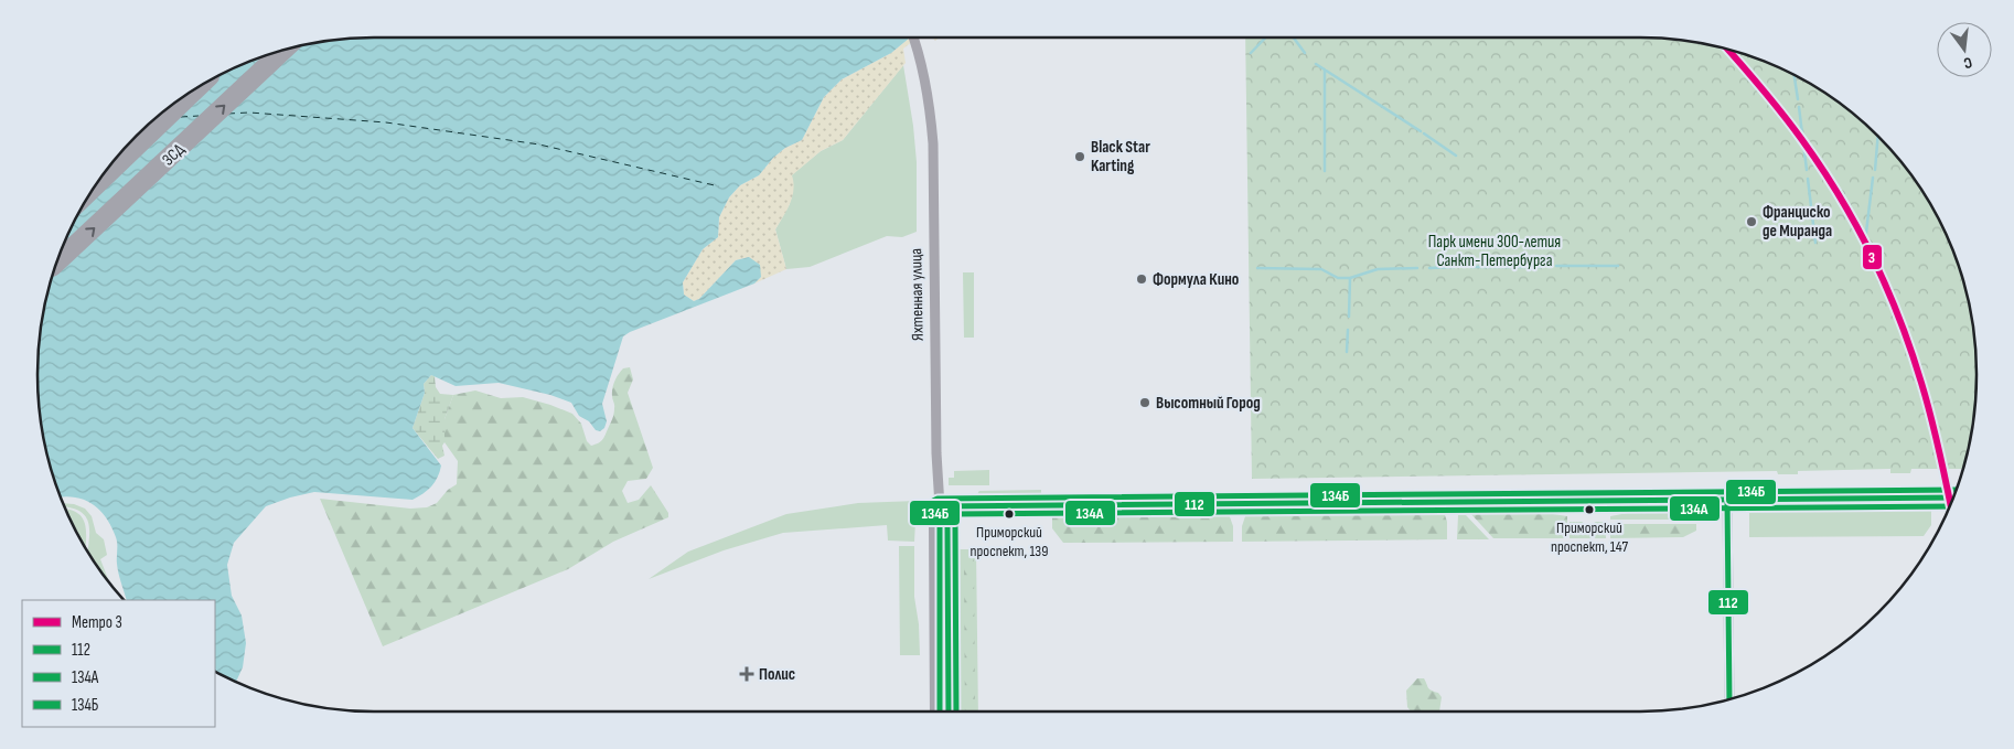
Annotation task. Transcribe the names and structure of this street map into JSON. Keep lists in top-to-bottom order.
{
  "streets": {
    "highway": ["ЗСД"],
    "street": ["Яхтенная улица"]
  },
  "parks": ["Парк имени 300-летия Санкт-Петербурга"],
  "places": {
    "other": [
      "Black Star Karting",
      "Франциско де Миранда",
      "Формула Кино",
      "Высотный Город",
      "Приморский проспект, 147",
      "Приморский проспект, 139"
    ],
    "health": ["Полис"]
  },
  "lines": [
    "metro line 3",
    "transit line 134Б",
    "transit line 112",
    "transit line 134А"
  ],
  "legend": [
    "Метро 3",
    "112",
    "134А",
    "134Б"
  ],
  "north": "bottom"
}
